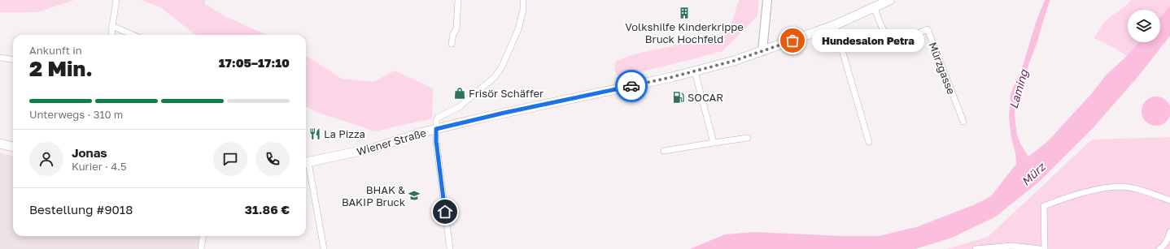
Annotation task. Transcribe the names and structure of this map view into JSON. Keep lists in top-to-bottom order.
{
  "streets": {
    "main road": ["Wiener Straße"],
    "street": ["Mürzgasse"]
  },
  "crossings": [
    ["Mürzgasse", "Wiener Straße"]
  ],
  "water": ["Laming", "Mürz"],
  "places": {
    "building": ["Volkshilfe Kinderkrippe Bruck Hochfeld"],
    "other": ["Hundesalon Petra"],
    "shop": ["Frisör Schäffer"],
    "fuel station": ["SOCAR"],
    "restaurant": ["La Pizza"],
    "school or university": ["BHAK & BAKIP Bruck"]
  },
  "page": {
    "bubble": "Hundesalon Petra",
    "heading": ["2 Min.", "Ankunft in", "17:05–17:10"],
    "panel": [
      "Jonas",
      "Kurier · 4.5",
      "Bestellung #9018",
      "31.86 €"
    ],
    "bar": "Unterwegs · 310 m"
  }
}
